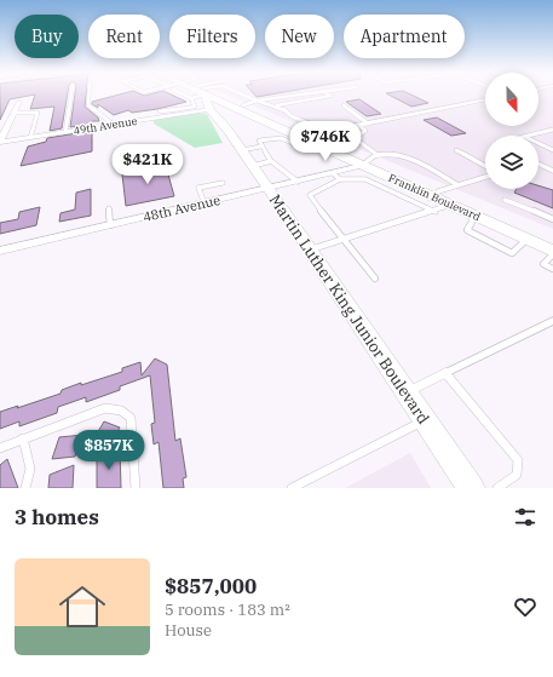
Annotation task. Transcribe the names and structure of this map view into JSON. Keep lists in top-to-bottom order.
{
  "streets": {
    "main road": ["Franklin Boulevard", "Martin Luther King Junior Boulevard"],
    "street": ["49th Avenue", "48th Avenue"]
  },
  "crossings": [
    ["49th Avenue", "Martin Luther King Junior Boulevard"],
    ["Franklin Boulevard", "48th Avenue"],
    ["48th Avenue", "Martin Luther King Junior Boulevard"]
  ],
  "north": "bottom",
  "page": {
    "chip": [
      "Buy",
      "Rent",
      "Filters",
      "New",
      "Apartment"
    ],
    "price": ["$746K", "$421K", "$857K"],
    "heading": "3 homes",
    "list": [
      {
        "name": "$857,000",
        "note": "5 rooms · 183 m² · House"
      }
    ]
  }
}
